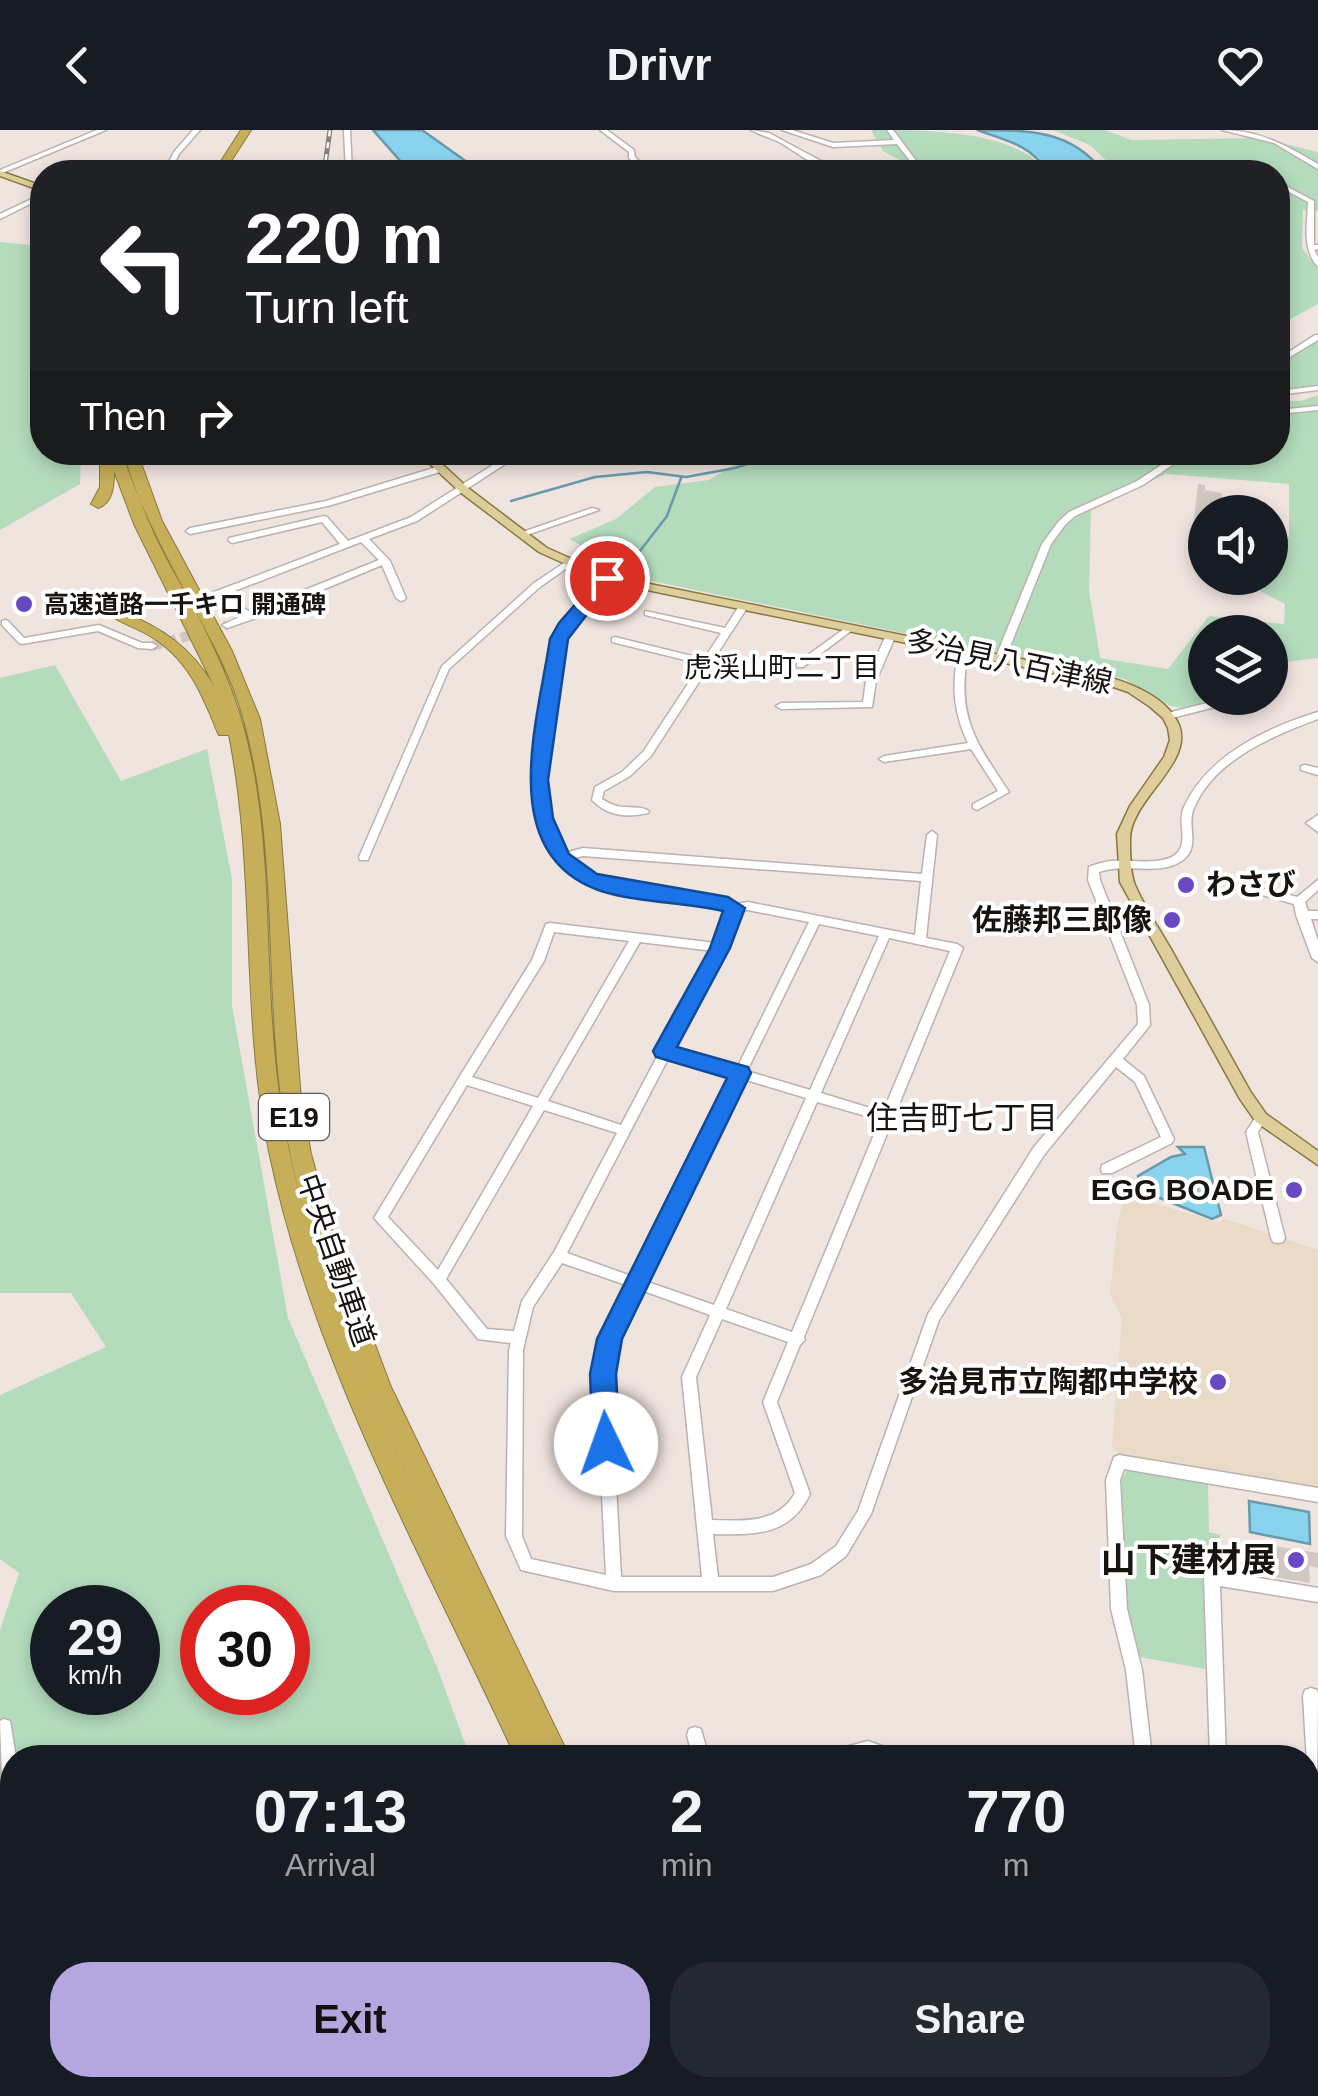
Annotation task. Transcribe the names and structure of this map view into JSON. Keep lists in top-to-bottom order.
{
  "streets": {
    "highway": ["E19", "中央自動車道"],
    "main road": ["多治見八百津線"]
  },
  "districts": ["虎渓山町二丁目", "住吉町七丁目"],
  "places": [
    "高速道路一千キロ 開通碑",
    "わさび",
    "佐藤邦三郎像",
    "EGG BOADE",
    "多治見市立陶都中学校",
    "山下建材展"
  ],
  "page": {
    "header": "Drivr",
    "turn": ["220 m", "Turn left"],
    "then": "Then",
    "speed": "29 km/h",
    "limit": "30",
    "eta": [
      "07:13",
      "Arrival",
      "2",
      "min",
      "770",
      "m"
    ],
    "buttons": ["Exit", "Share"]
  }
}
